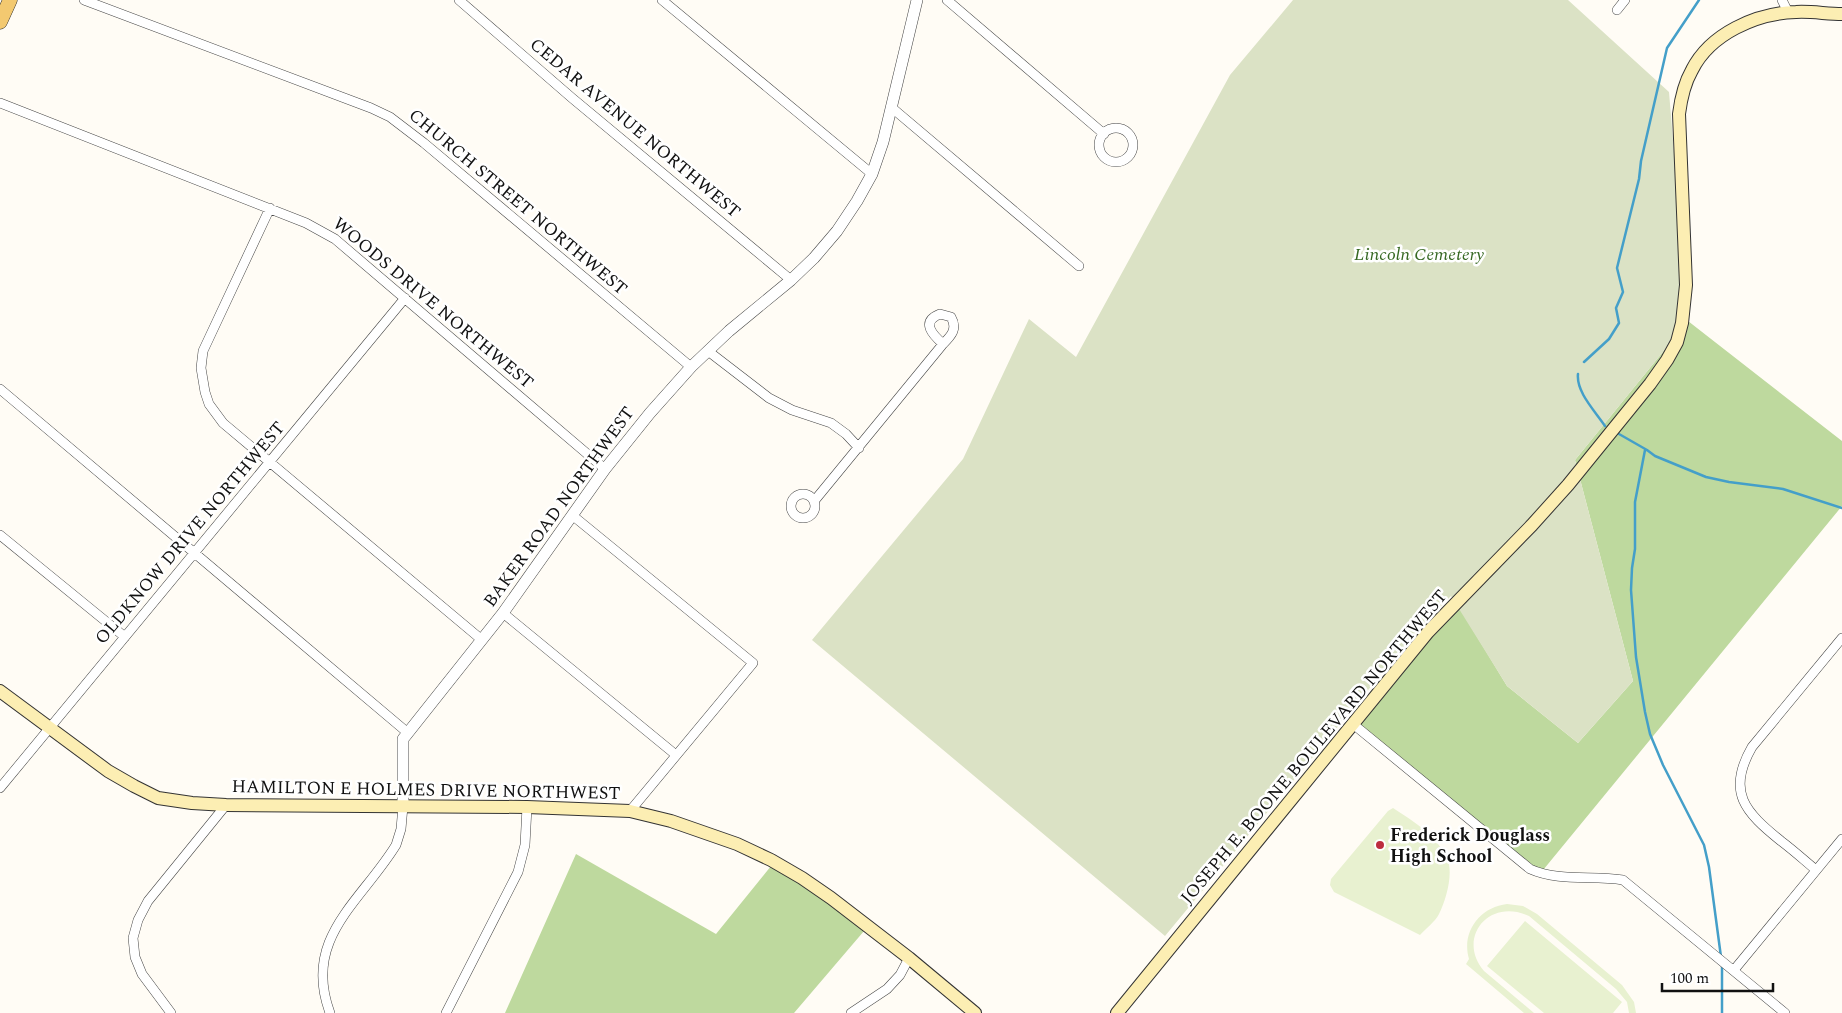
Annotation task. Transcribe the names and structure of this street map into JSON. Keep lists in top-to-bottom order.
{
  "streets": {
    "main road": ["JOSEPH E. BOONE BOULEVARD NORTHWEST", "HAMILTON E HOLMES DRIVE NORTHWEST"],
    "street": [
      "CEDAR AVENUE NORTHWEST",
      "CHURCH STREET NORTHWEST",
      "WOODS DRIVE NORTHWEST",
      "BAKER ROAD NORTHWEST",
      "OLDKNOW DRIVE NORTHWEST"
    ]
  },
  "crossings": [
    ["CEDAR AVENUE NORTHWEST", "BAKER ROAD NORTHWEST"],
    ["CHURCH STREET NORTHWEST", "BAKER ROAD NORTHWEST"],
    ["WOODS DRIVE NORTHWEST", "BAKER ROAD NORTHWEST"],
    ["WOODS DRIVE NORTHWEST", "OLDKNOW DRIVE NORTHWEST"],
    ["BAKER ROAD NORTHWEST", "HAMILTON E HOLMES DRIVE NORTHWEST"],
    ["OLDKNOW DRIVE NORTHWEST", "HAMILTON E HOLMES DRIVE NORTHWEST"]
  ],
  "parks": ["Lincoln Cemetery"],
  "places": ["Frederick Douglass High School"],
  "scale_bar": "100 m"
}
